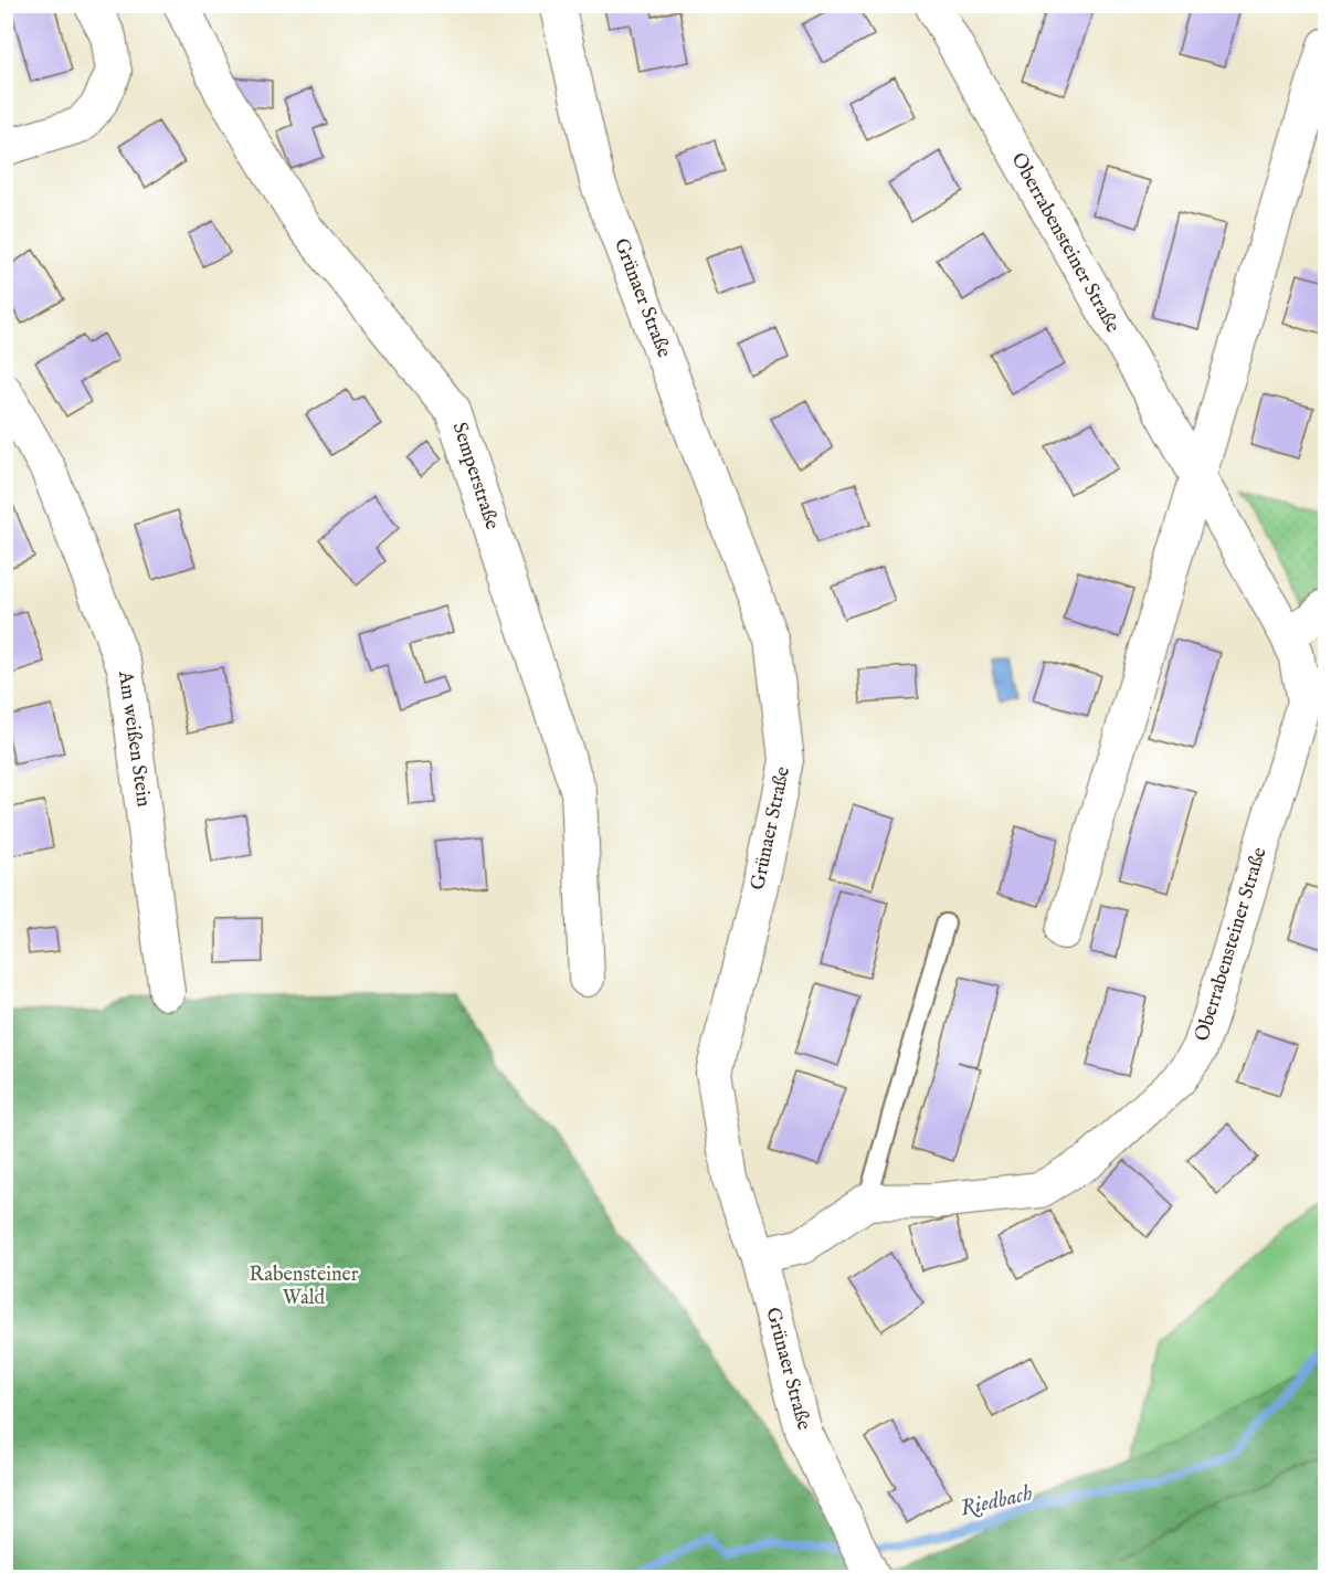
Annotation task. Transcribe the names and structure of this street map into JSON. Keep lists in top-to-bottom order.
{
  "streets": {
    "street": [
      "Oberrabensteiner Straße",
      "Grünaer Straße",
      "Semperstraße",
      "Am weißen Stein"
    ]
  },
  "water": ["Riedbach"],
  "parks": ["Rabensteiner Wald"]
}
